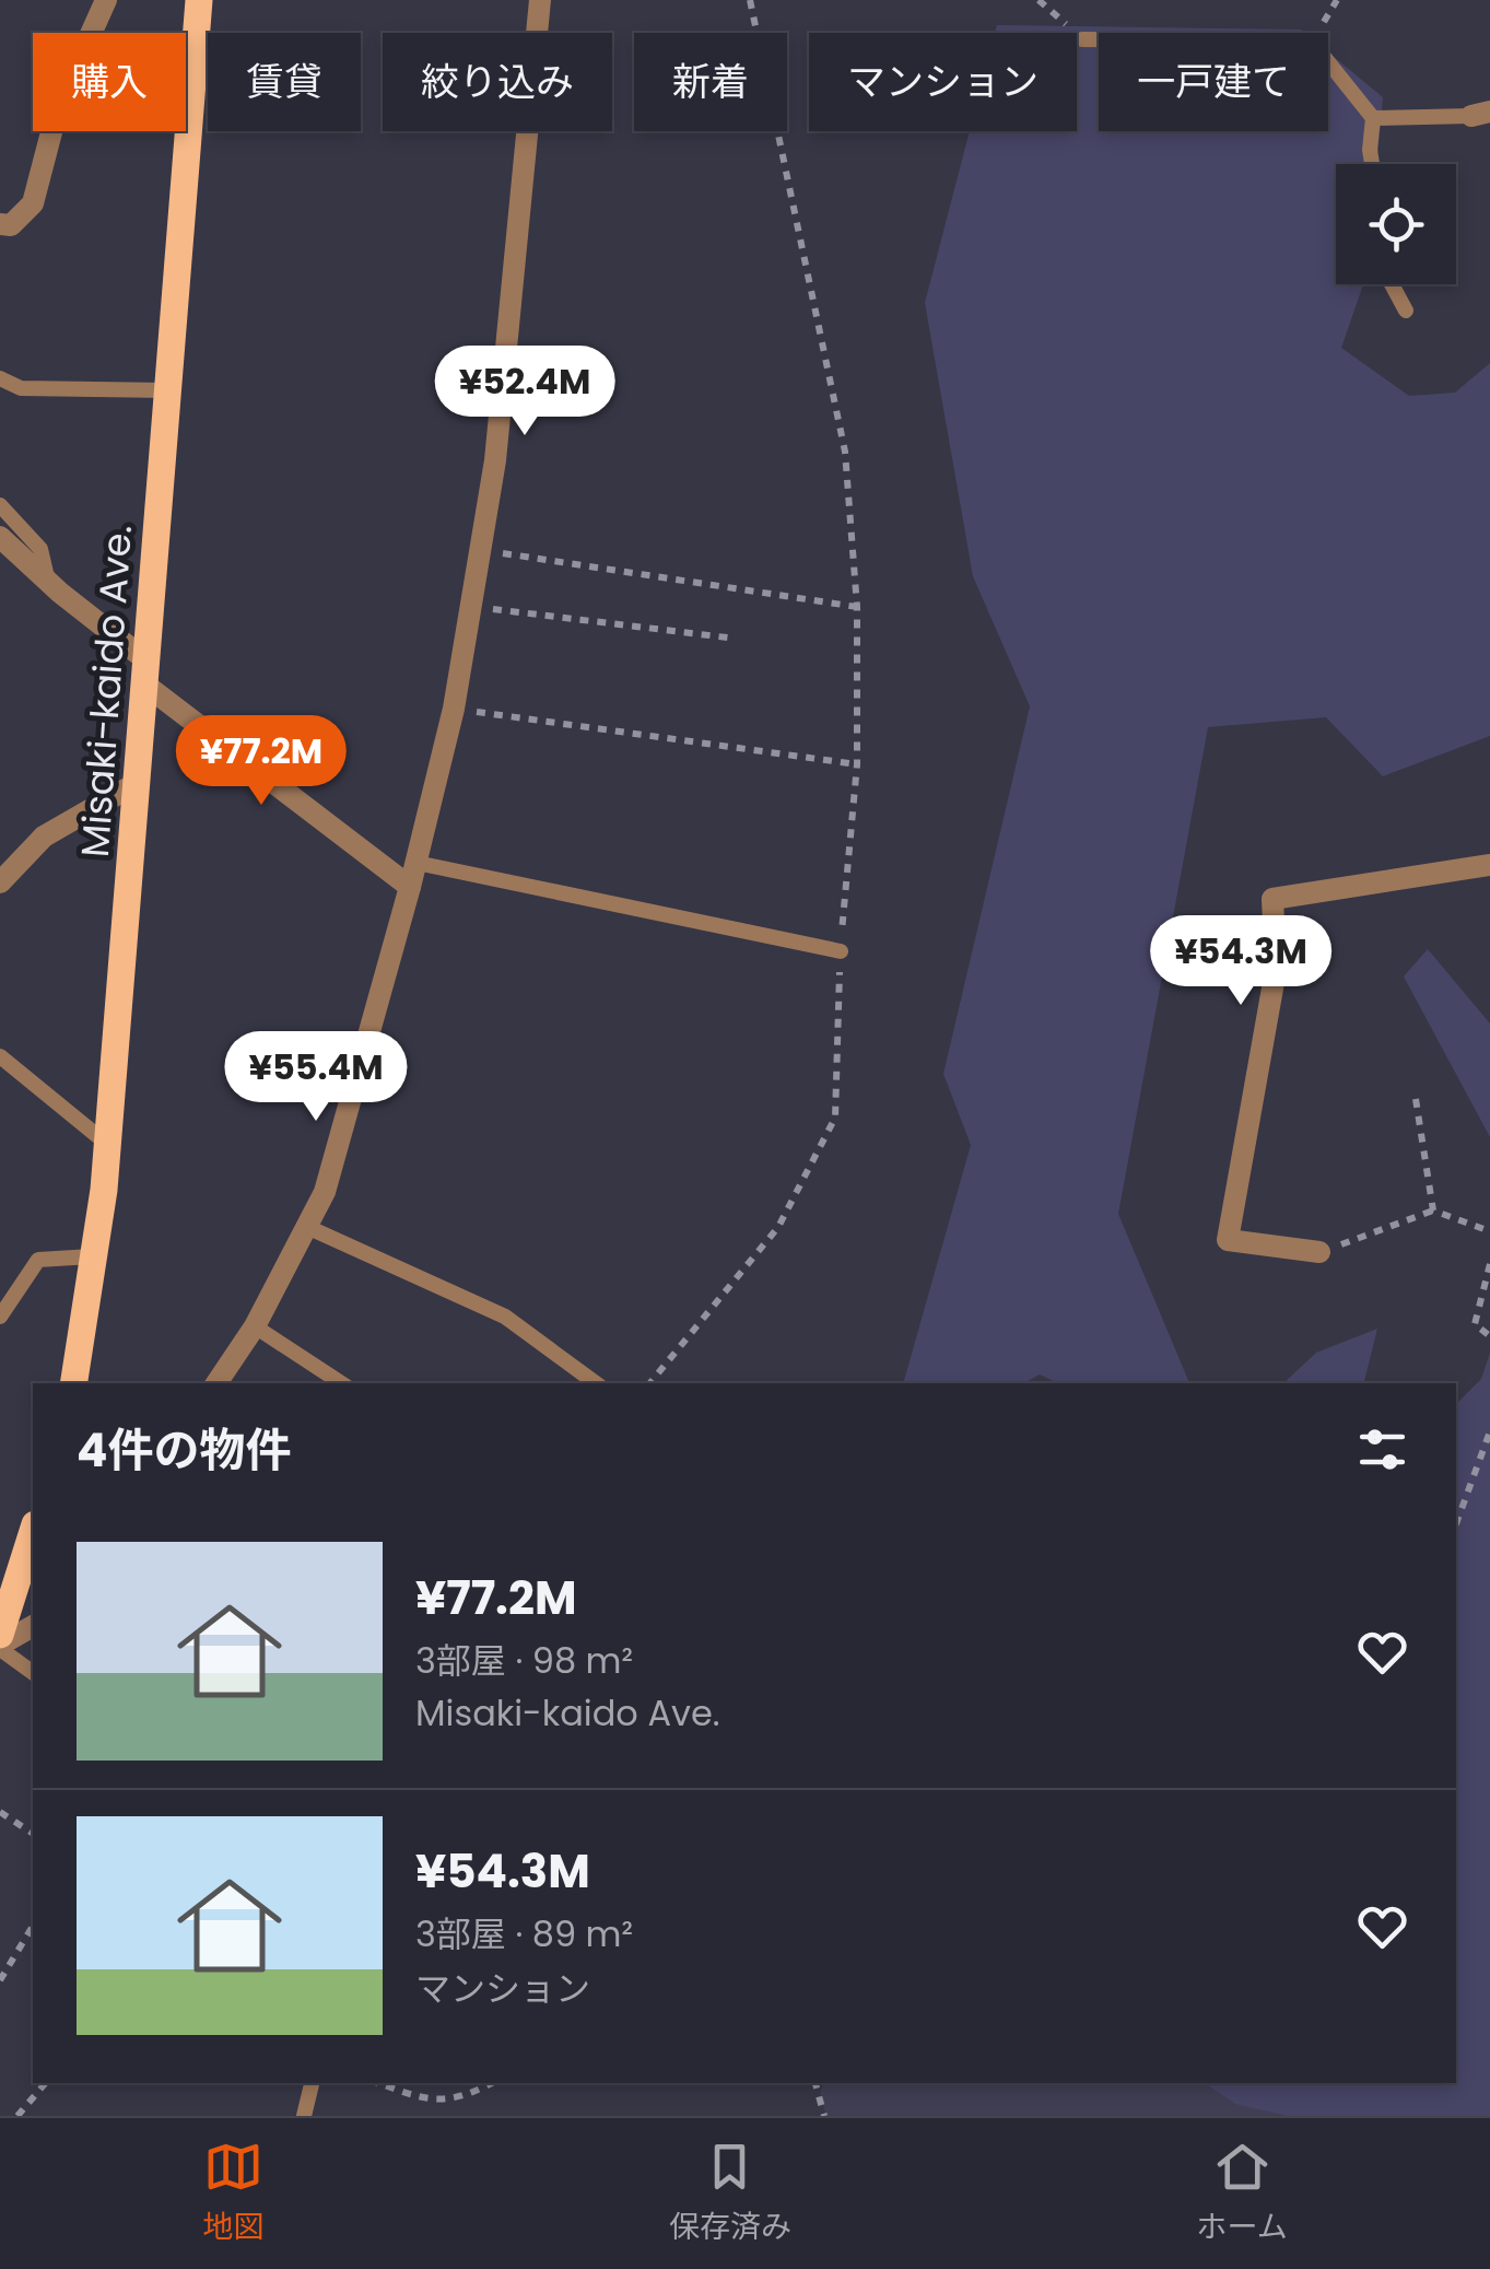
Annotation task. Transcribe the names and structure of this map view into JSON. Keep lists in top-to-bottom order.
{
  "streets": {
    "main road": ["Misaki-kaido Ave."]
  },
  "page": {
    "chip": [
      "購入",
      "賃貸",
      "絞り込み",
      "新着",
      "マンション",
      "一戸建て"
    ],
    "price": [
      "¥52.4M",
      "¥77.2M",
      "¥54.3M",
      "¥55.4M"
    ],
    "heading": "4件の物件",
    "list": [
      {
        "name": "¥77.2M",
        "note": "3部屋 · 98 m² · Misaki-kaido Ave."
      },
      {
        "name": "¥54.3M",
        "note": "3部屋 · 89 m² · マンション"
      }
    ],
    "tabs": ["地図", "保存済み", "ホーム"]
  }
}
